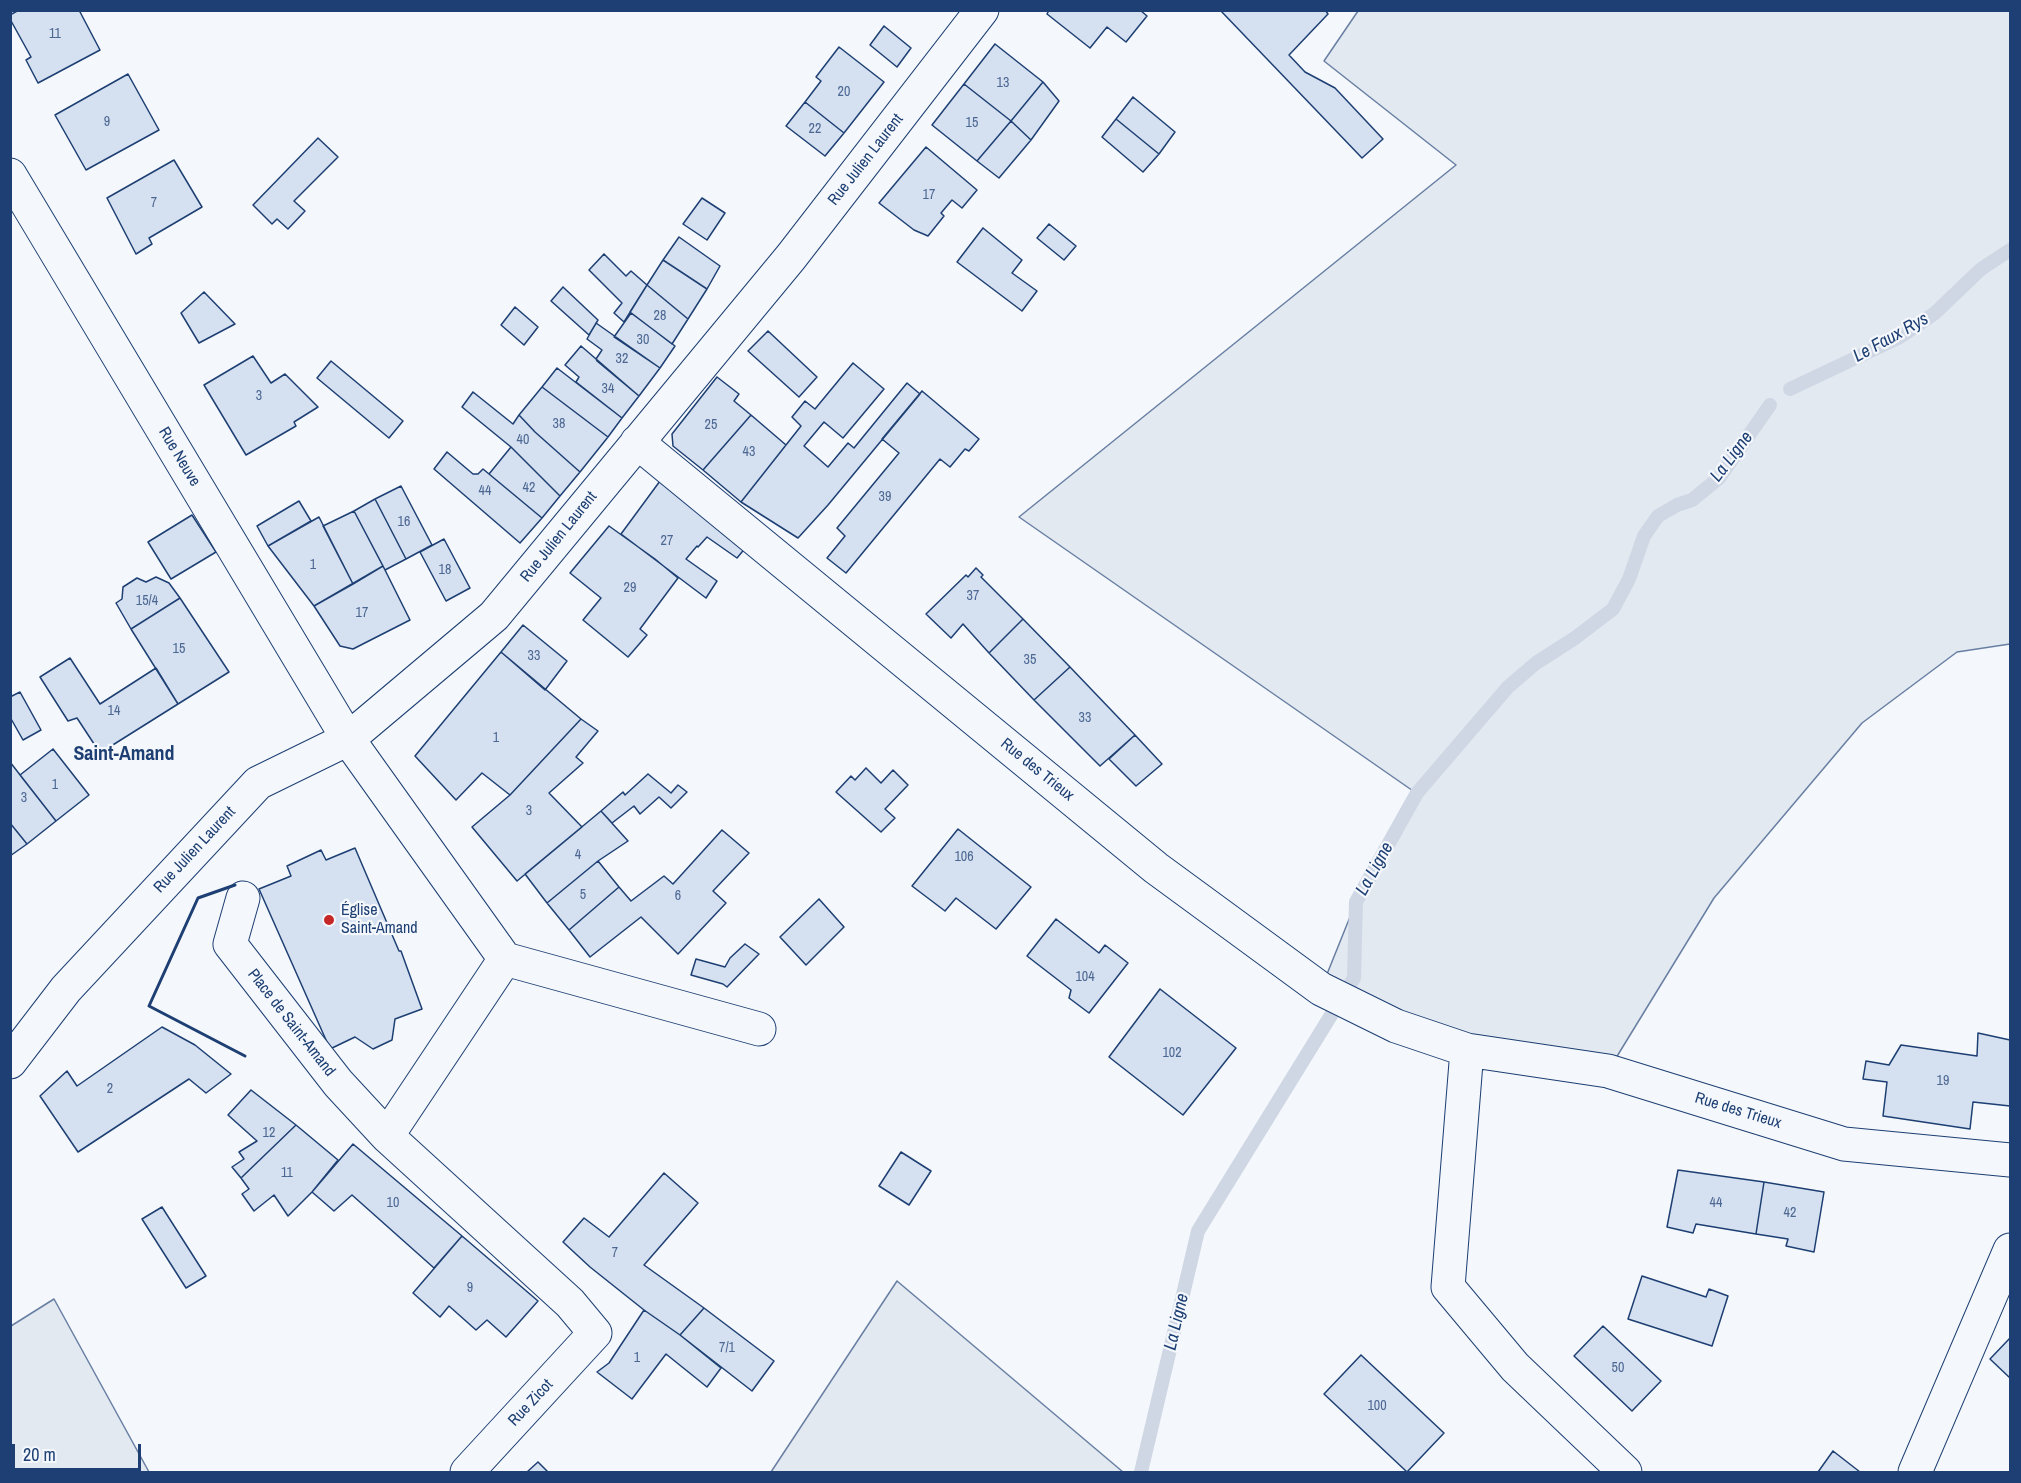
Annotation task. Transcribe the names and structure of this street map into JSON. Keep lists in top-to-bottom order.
{
  "streets": {
    "street": [
      "Rue Julien Laurent",
      "Rue Neuve",
      "Rue des Trieux",
      "Place de Saint-Amand",
      "Rue Zicot"
    ]
  },
  "crossings": [
    ["Rue Julien Laurent", "Rue Neuve"],
    ["Rue Julien Laurent", "Rue des Trieux"],
    ["Place de Saint-Amand", "Rue Zicot"]
  ],
  "districts": ["Saint-Amand"],
  "water": ["Le Faux Rys", "La Ligne"],
  "places": ["Église Saint-Amand"],
  "house_numbers": [
    "11",
    "13",
    "20",
    "9",
    "15",
    "22",
    "17",
    "7",
    "28",
    "30",
    "32",
    "34",
    "3",
    "38",
    "25",
    "40",
    "43",
    "42",
    "44",
    "39",
    "16",
    "27",
    "1",
    "18",
    "29",
    "37",
    "15/4",
    "17",
    "15",
    "33",
    "35",
    "14",
    "33",
    "1",
    "1",
    "3",
    "3",
    "4",
    "106",
    "5",
    "6",
    "104",
    "102",
    "19",
    "2",
    "12",
    "11",
    "10",
    "44",
    "42",
    "7",
    "9",
    "7/1",
    "1",
    "50",
    "100"
  ],
  "scale_bar": "20 m"
}
